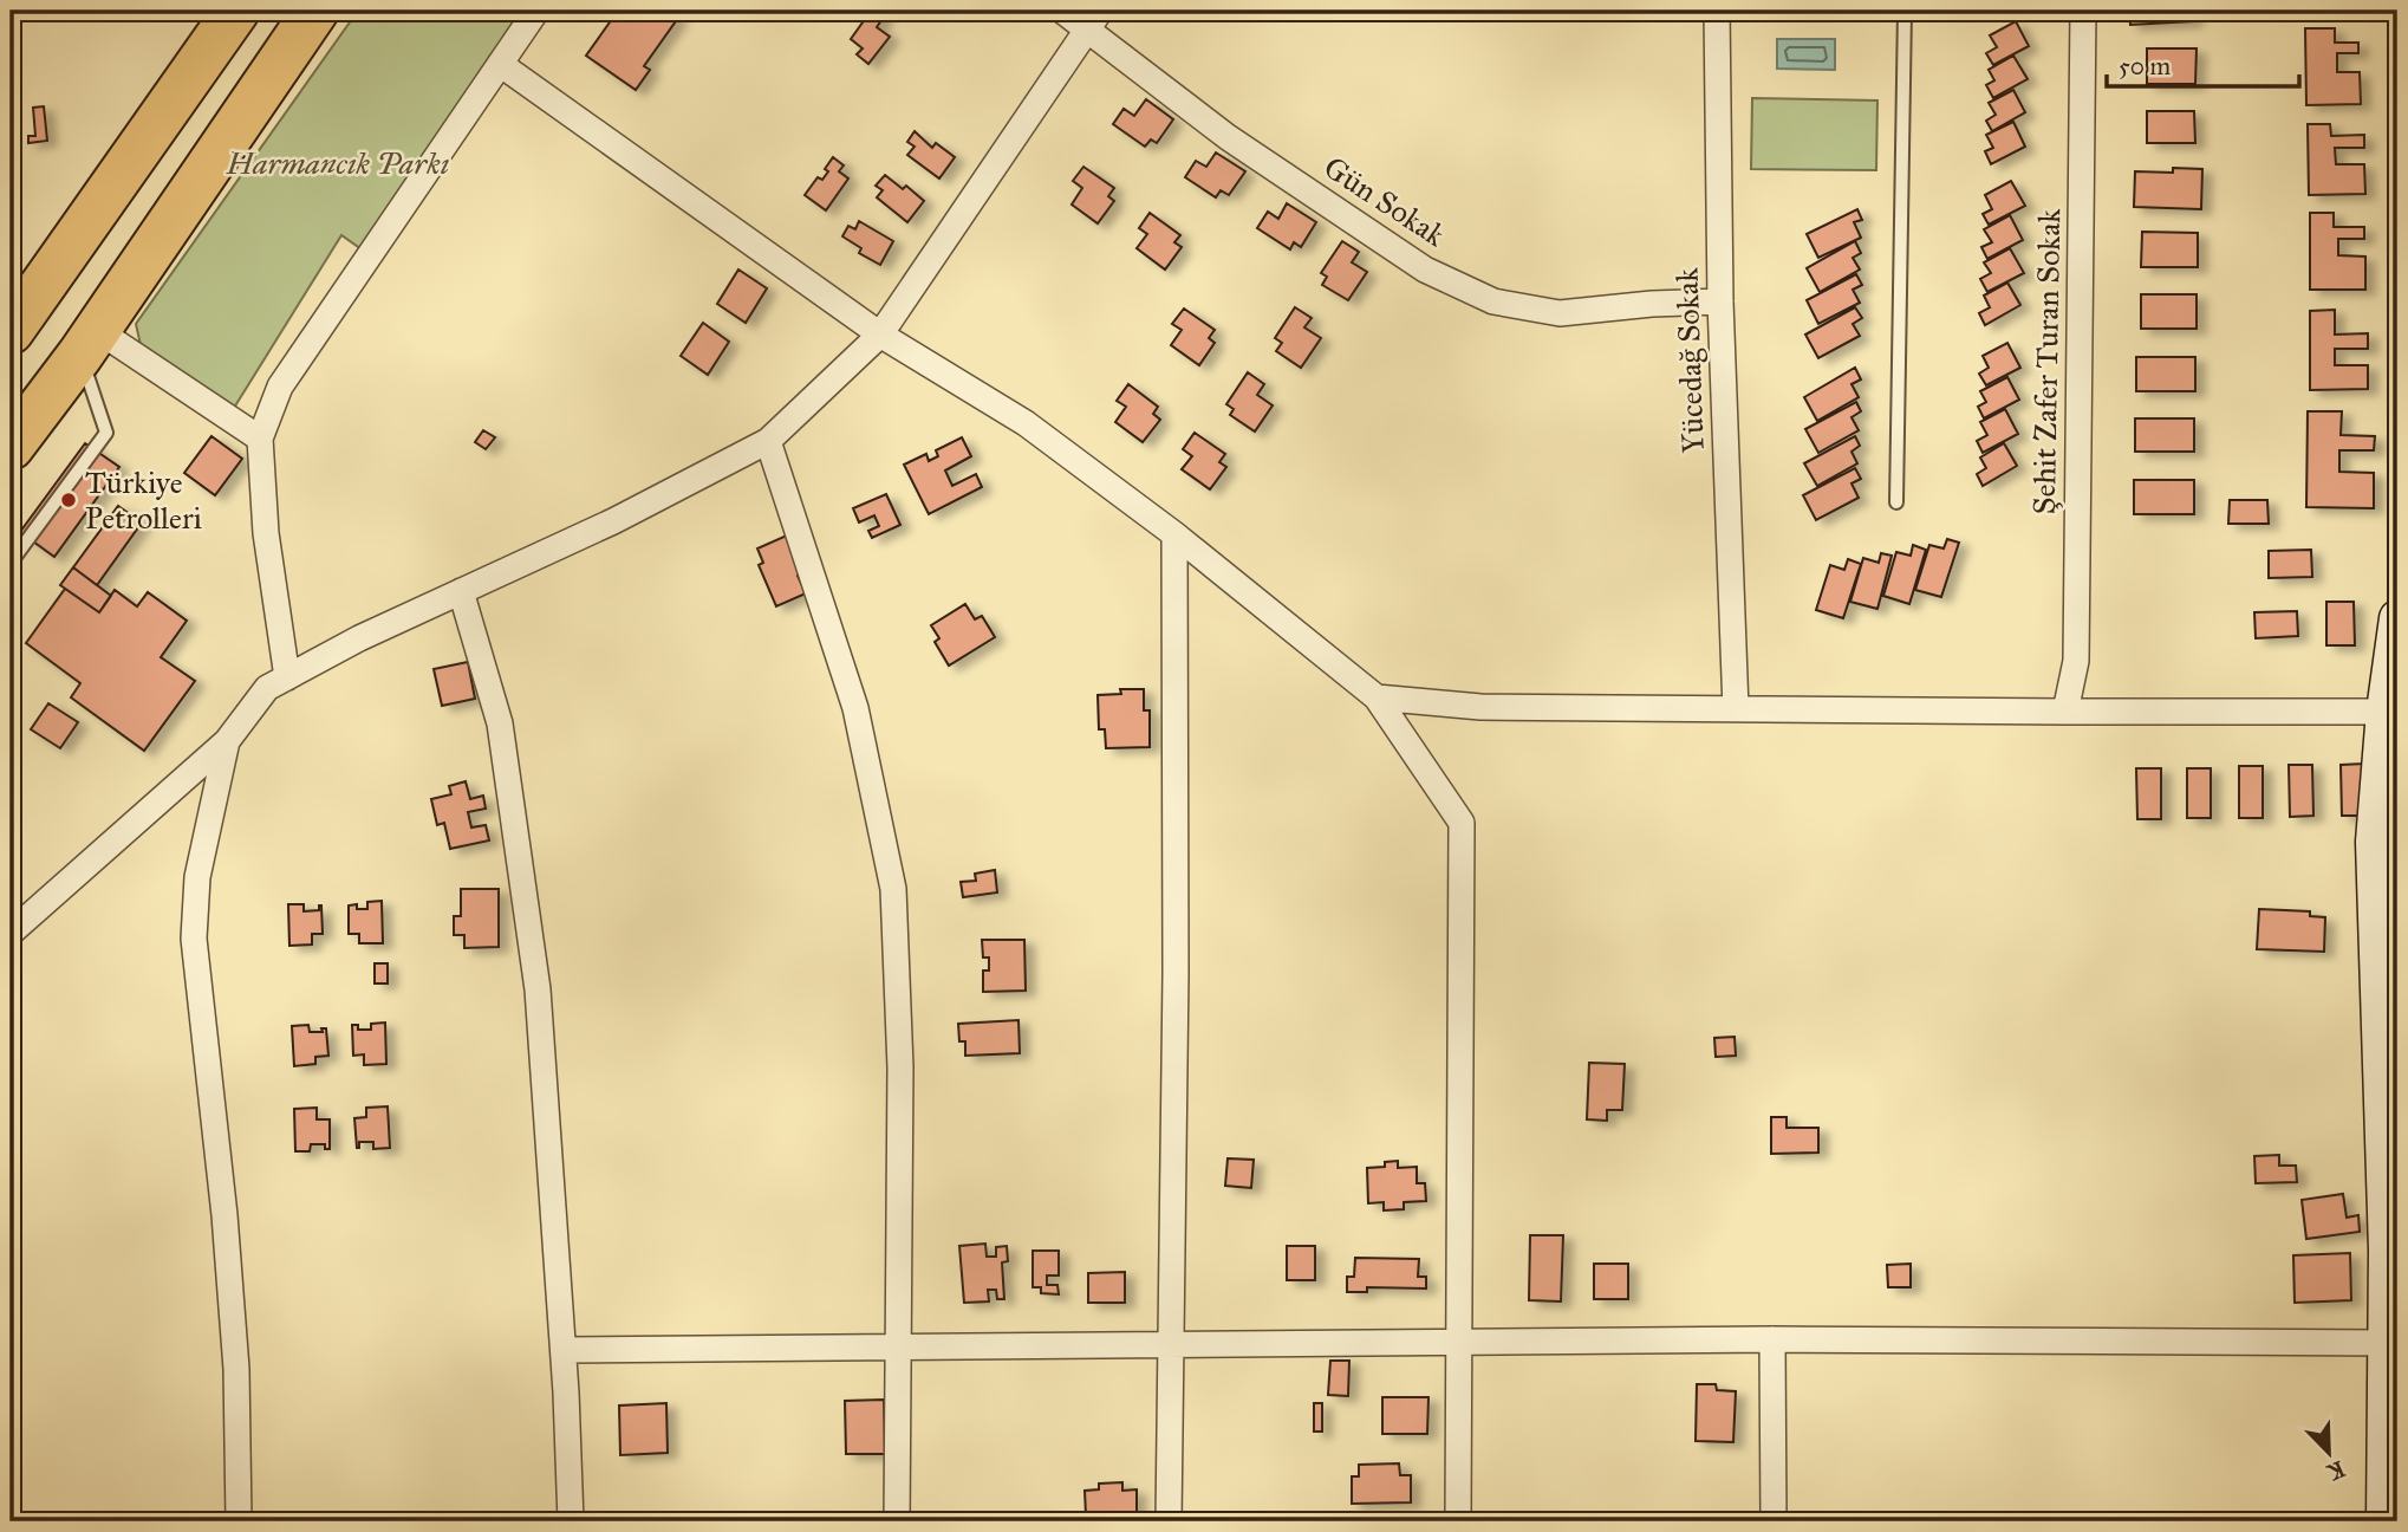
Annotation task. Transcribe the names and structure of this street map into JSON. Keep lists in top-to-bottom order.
{
  "streets": {
    "street": ["Gün Sokak", "Yücedağ Sokak", "Şehit Zafer Turan Sokak"]
  },
  "crossings": [
    ["Gün Sokak", "Yücedağ Sokak"]
  ],
  "parks": ["Harmancık Parkı"],
  "places": ["Türkiye Petrolleri"],
  "scale_bar": "50 m",
  "north": "bottom right"
}
